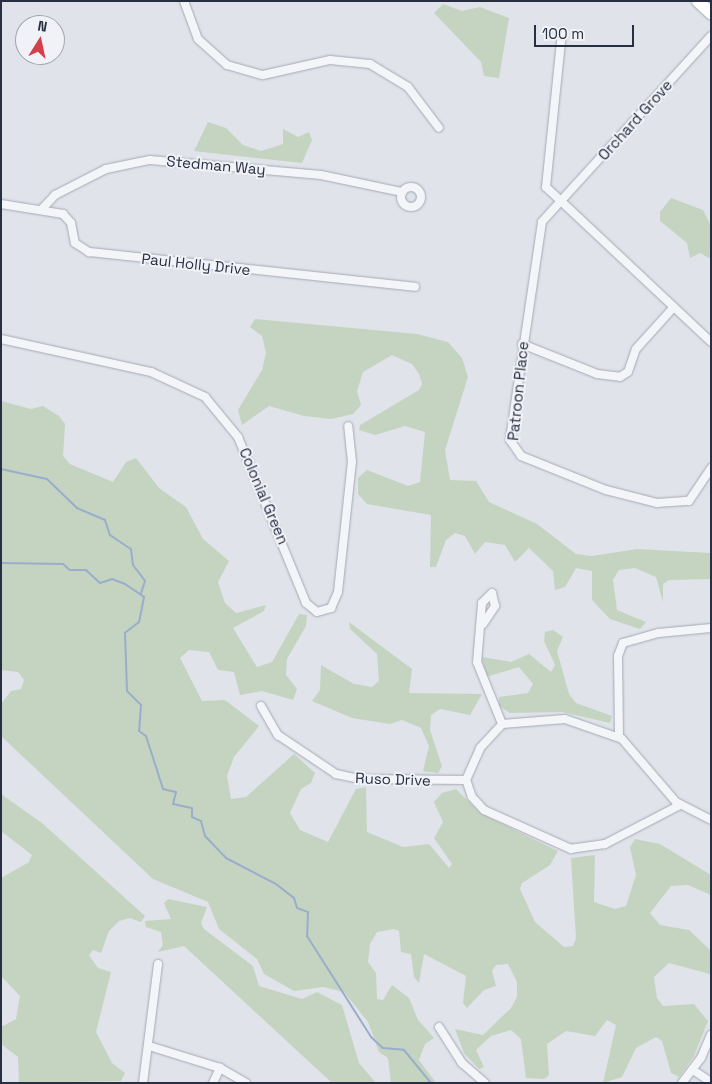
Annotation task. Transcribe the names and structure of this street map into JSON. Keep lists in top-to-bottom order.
{
  "streets": {
    "street": [
      "Orchard Grove",
      "Stedman Way",
      "Paul Holly Drive",
      "Patroon Place",
      "Colonial Green",
      "Ruso Drive"
    ]
  },
  "crossings": [
    ["Orchard Grove", "Patroon Place"],
    ["Stedman Way", "Paul Holly Drive"]
  ],
  "scale_bar": "100 m",
  "north": "top"
}
